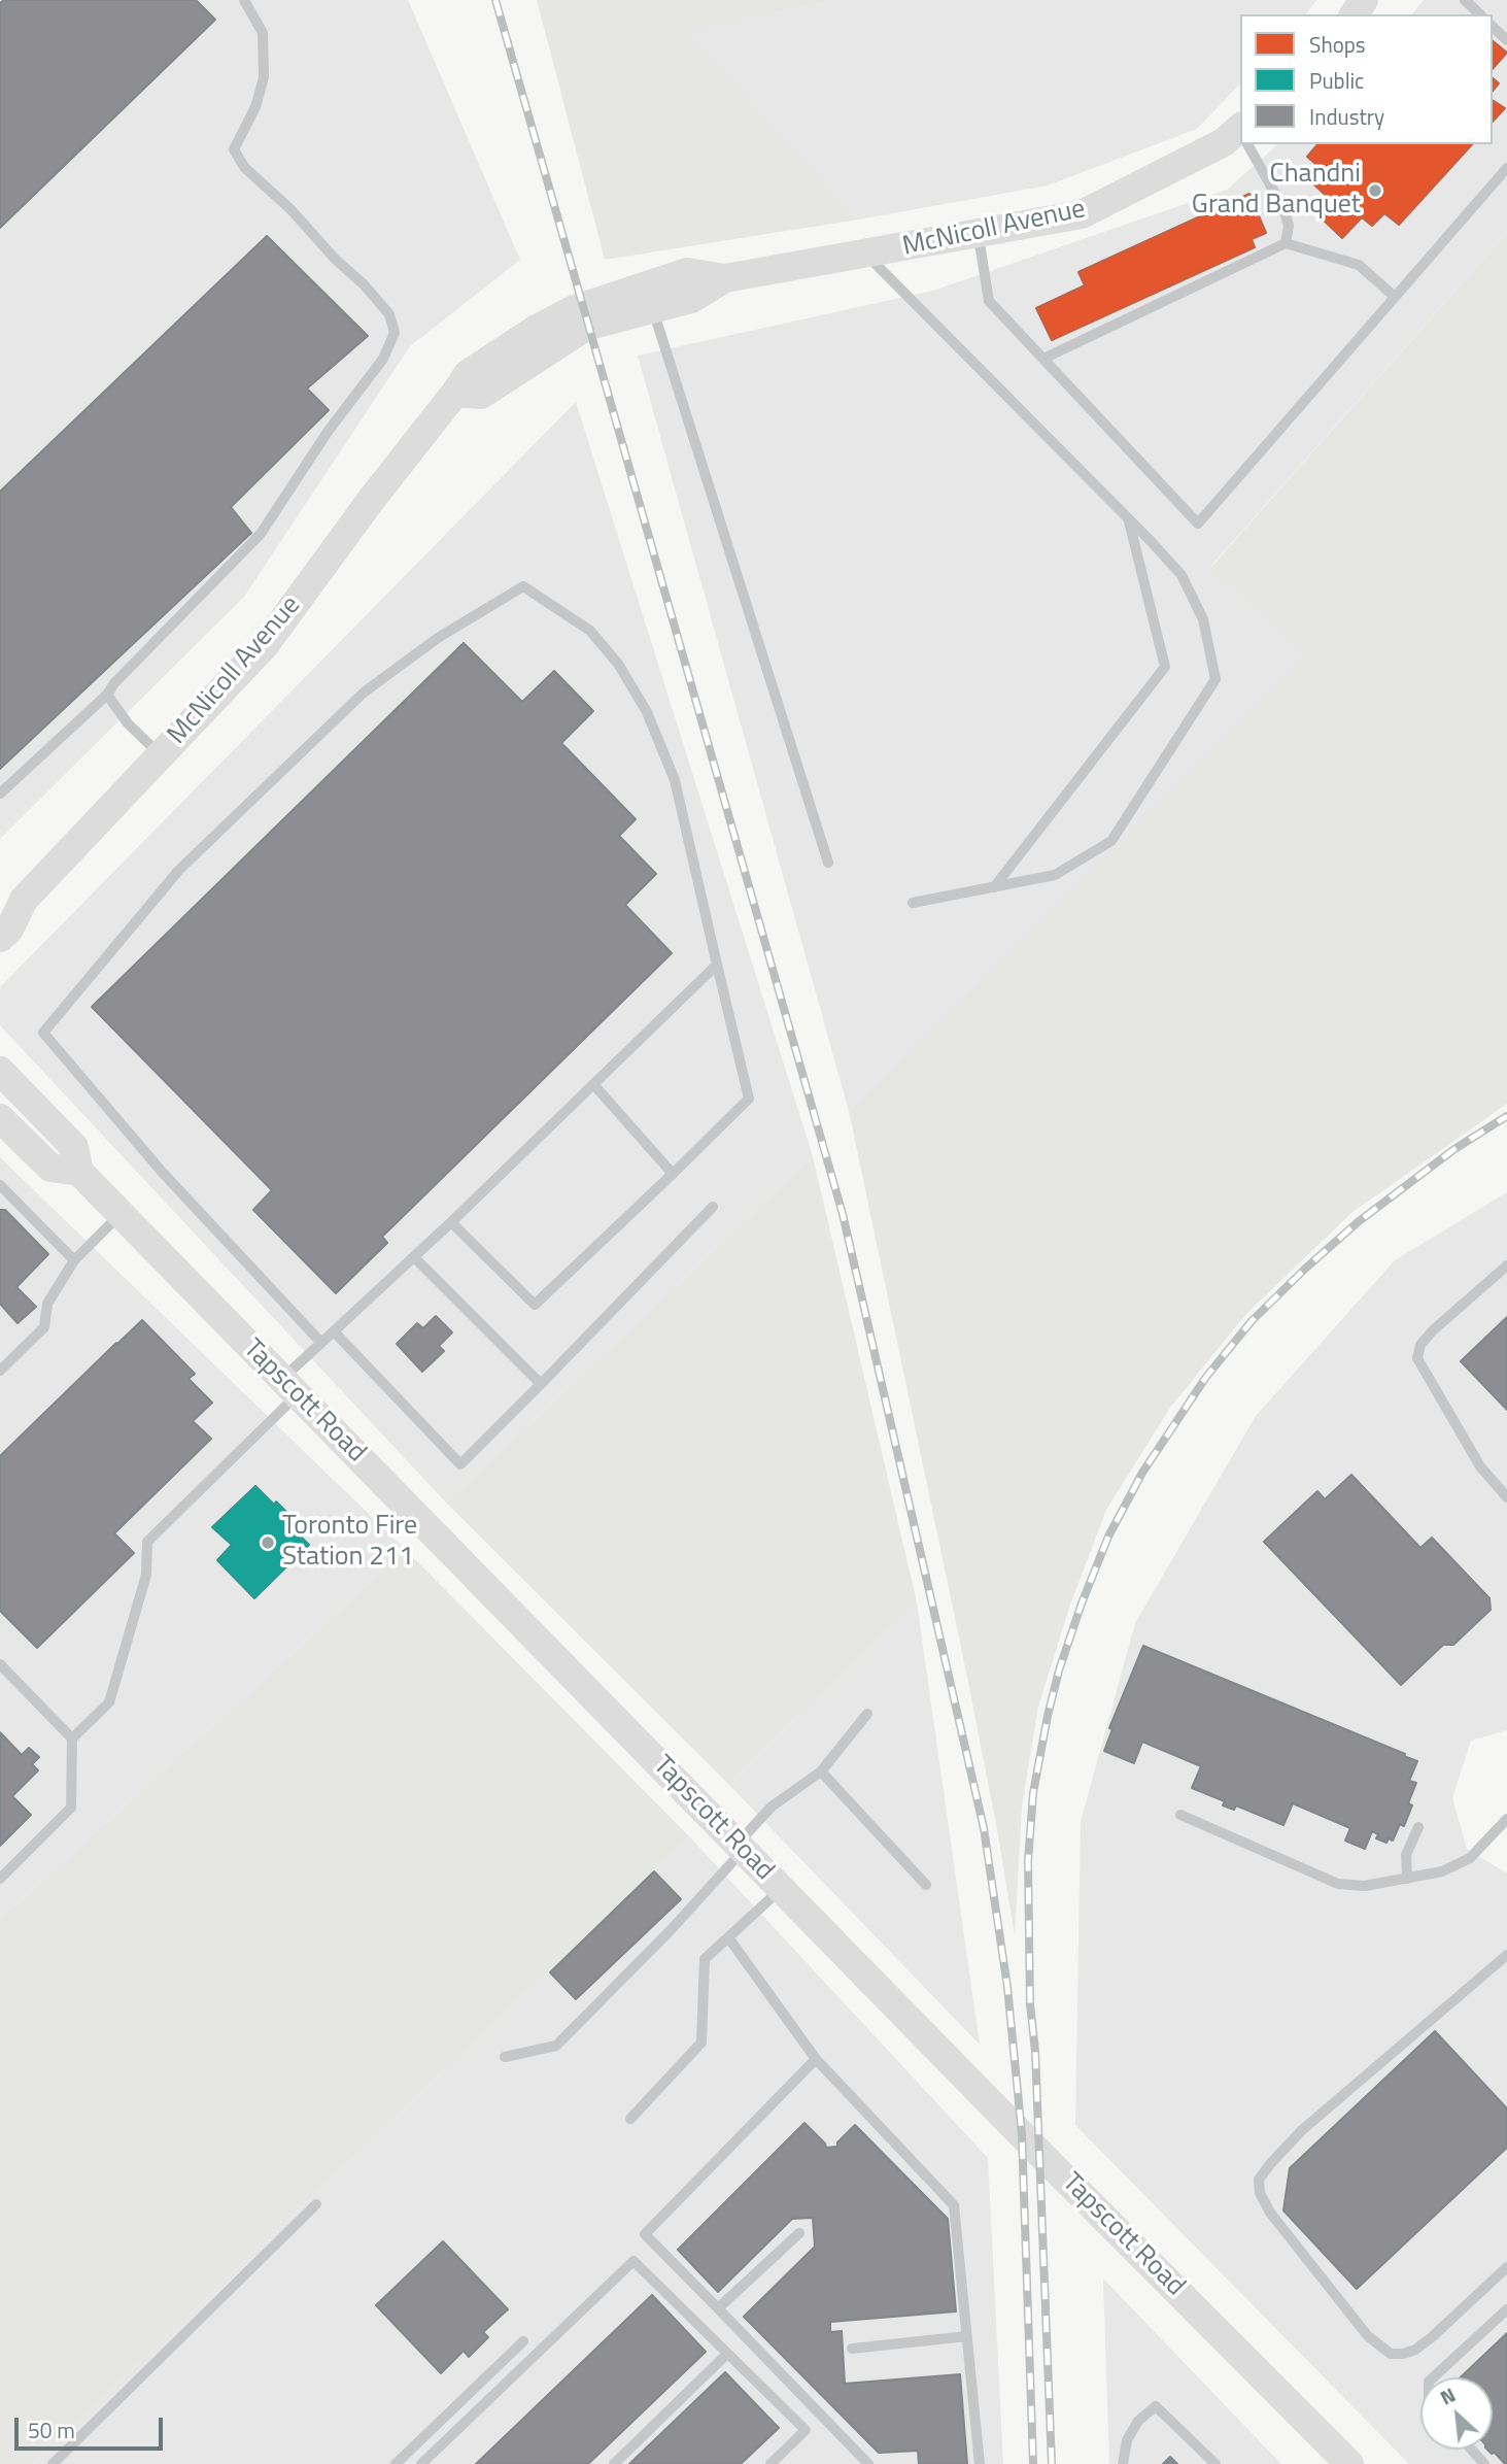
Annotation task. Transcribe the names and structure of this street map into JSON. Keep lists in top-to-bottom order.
{
  "streets": {
    "street": ["McNicoll Avenue", "Tapscott Road"]
  },
  "places": ["Chandni Grand Banquet", "Toronto Fire Station 211"],
  "legend": ["Shops", "Public", "Industry"],
  "scale_bar": "50 m",
  "north": "top left"
}
